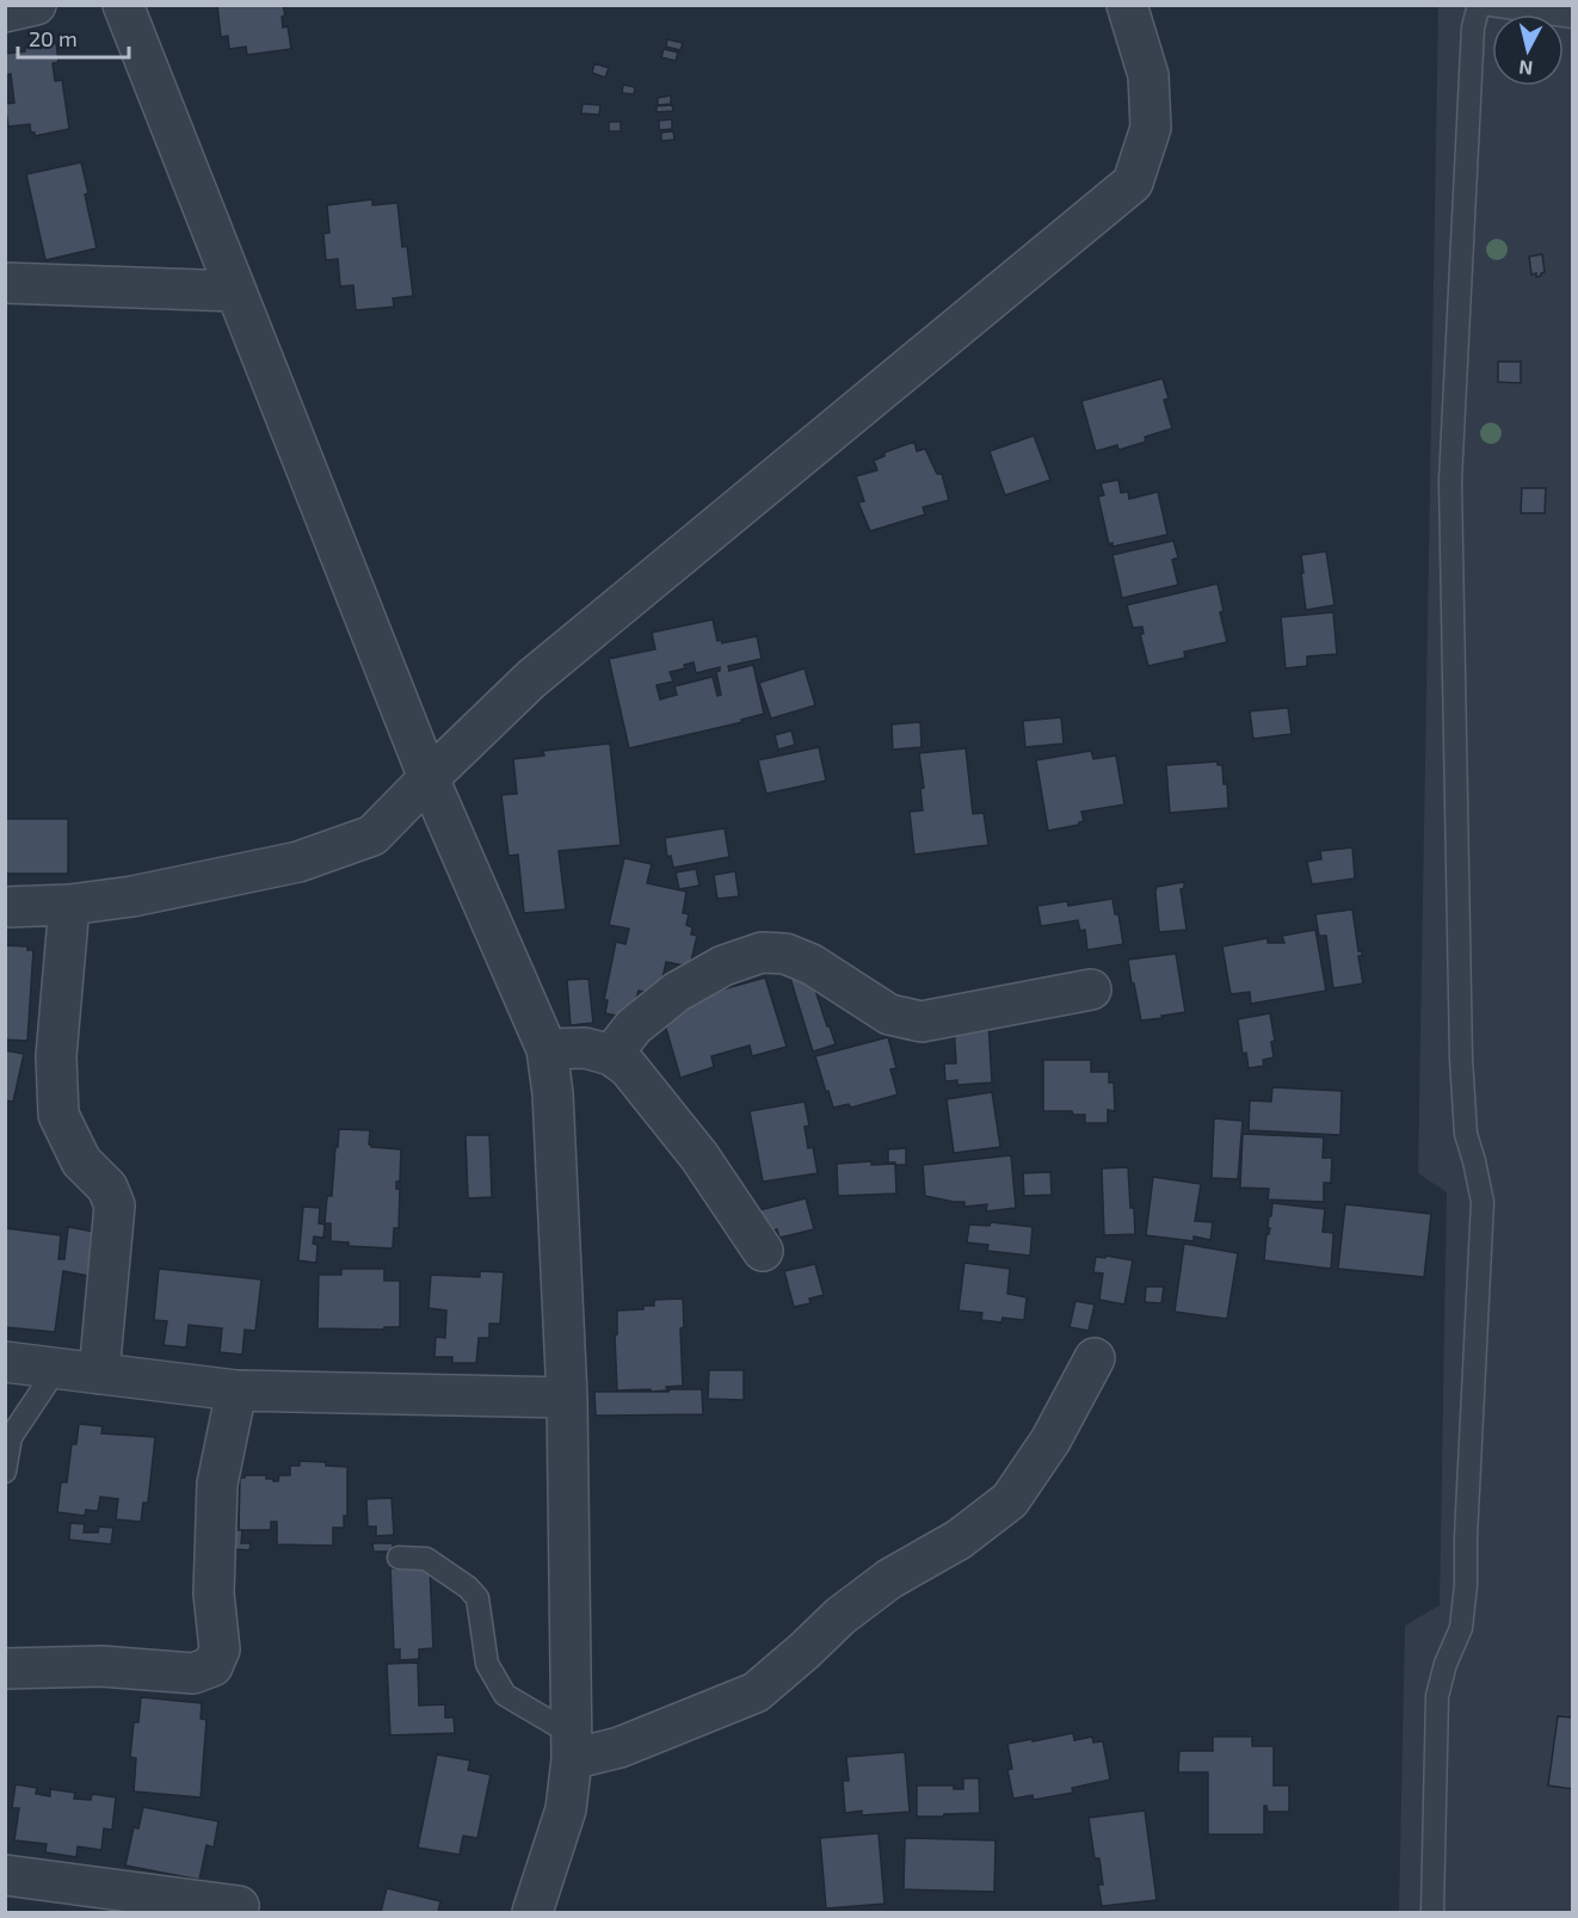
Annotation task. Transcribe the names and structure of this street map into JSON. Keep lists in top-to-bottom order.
{
  "scale_bar": "20 m",
  "north": "bottom"
}
